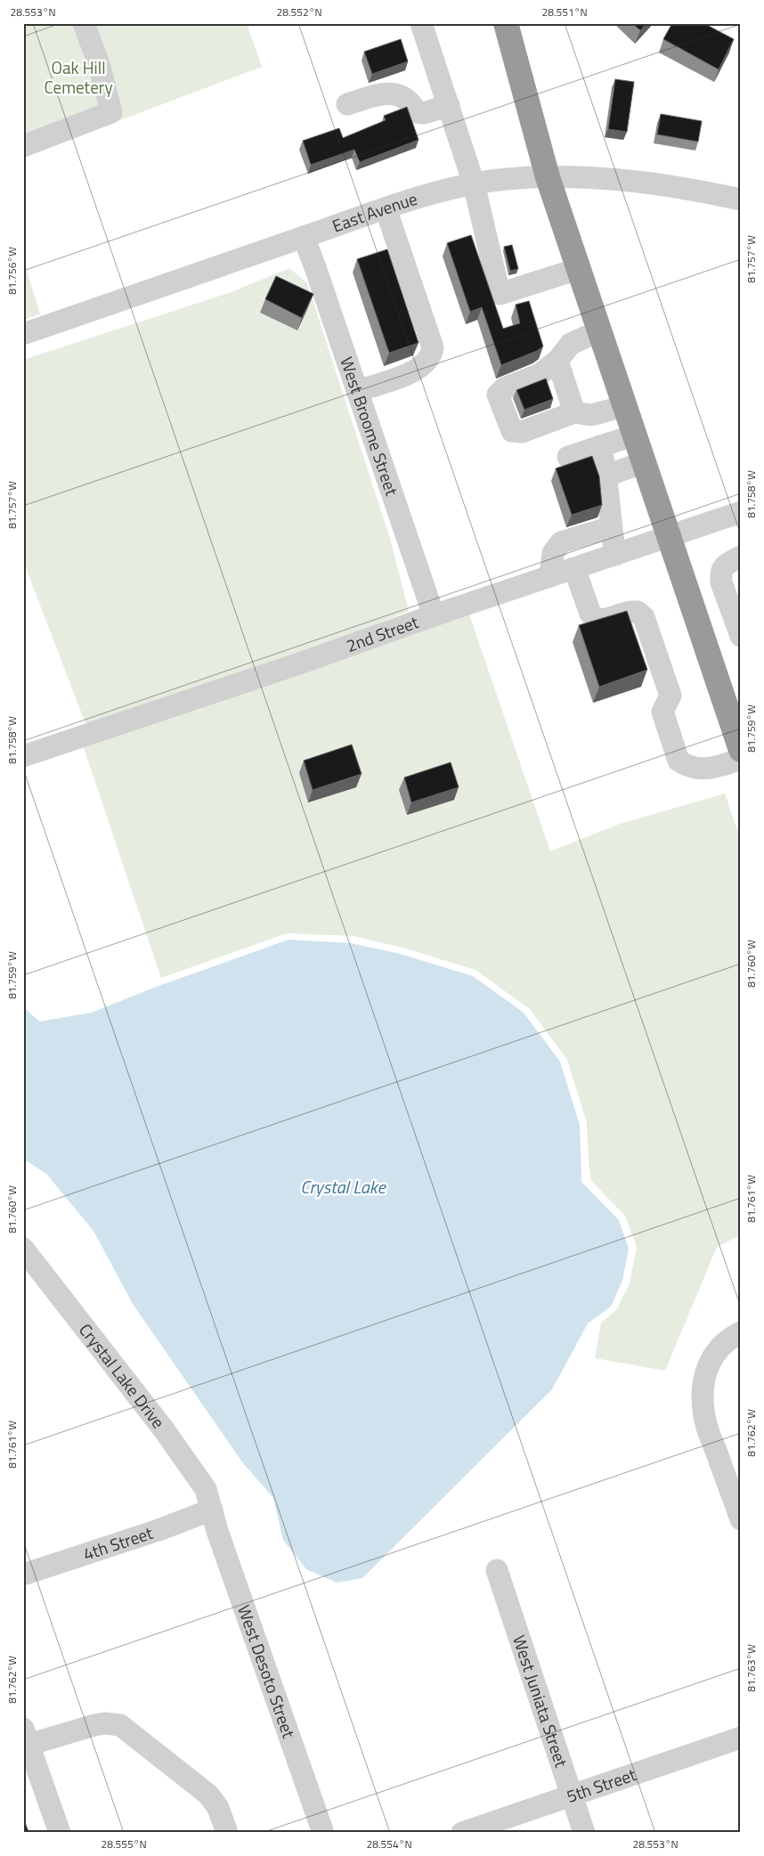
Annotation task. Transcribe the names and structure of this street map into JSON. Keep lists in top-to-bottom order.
{
  "streets": {
    "street": [
      "East Avenue",
      "West Broome Street",
      "2nd Street",
      "Crystal Lake Drive",
      "4th Street",
      "West Desoto Street",
      "West Juniata Street",
      "5th Street"
    ]
  },
  "crossings": [
    ["East Avenue", "West Broome Street"],
    ["West Broome Street", "2nd Street"],
    ["Crystal Lake Drive", "4th Street"],
    ["Crystal Lake Drive", "West Desoto Street"],
    ["4th Street", "West Desoto Street"],
    ["West Juniata Street", "5th Street"]
  ],
  "water": ["Crystal Lake"],
  "parks": ["Oak Hill Cemetery"],
  "coordinates": [
    "28.553°N",
    "28.552°N",
    "28.551°N",
    "81.757°W",
    "81.756°W",
    "81.758°W",
    "81.759°W",
    "81.760°W",
    "81.761°W",
    "81.762°W",
    "81.763°W",
    "28.555°N",
    "28.554°N"
  ]
}
